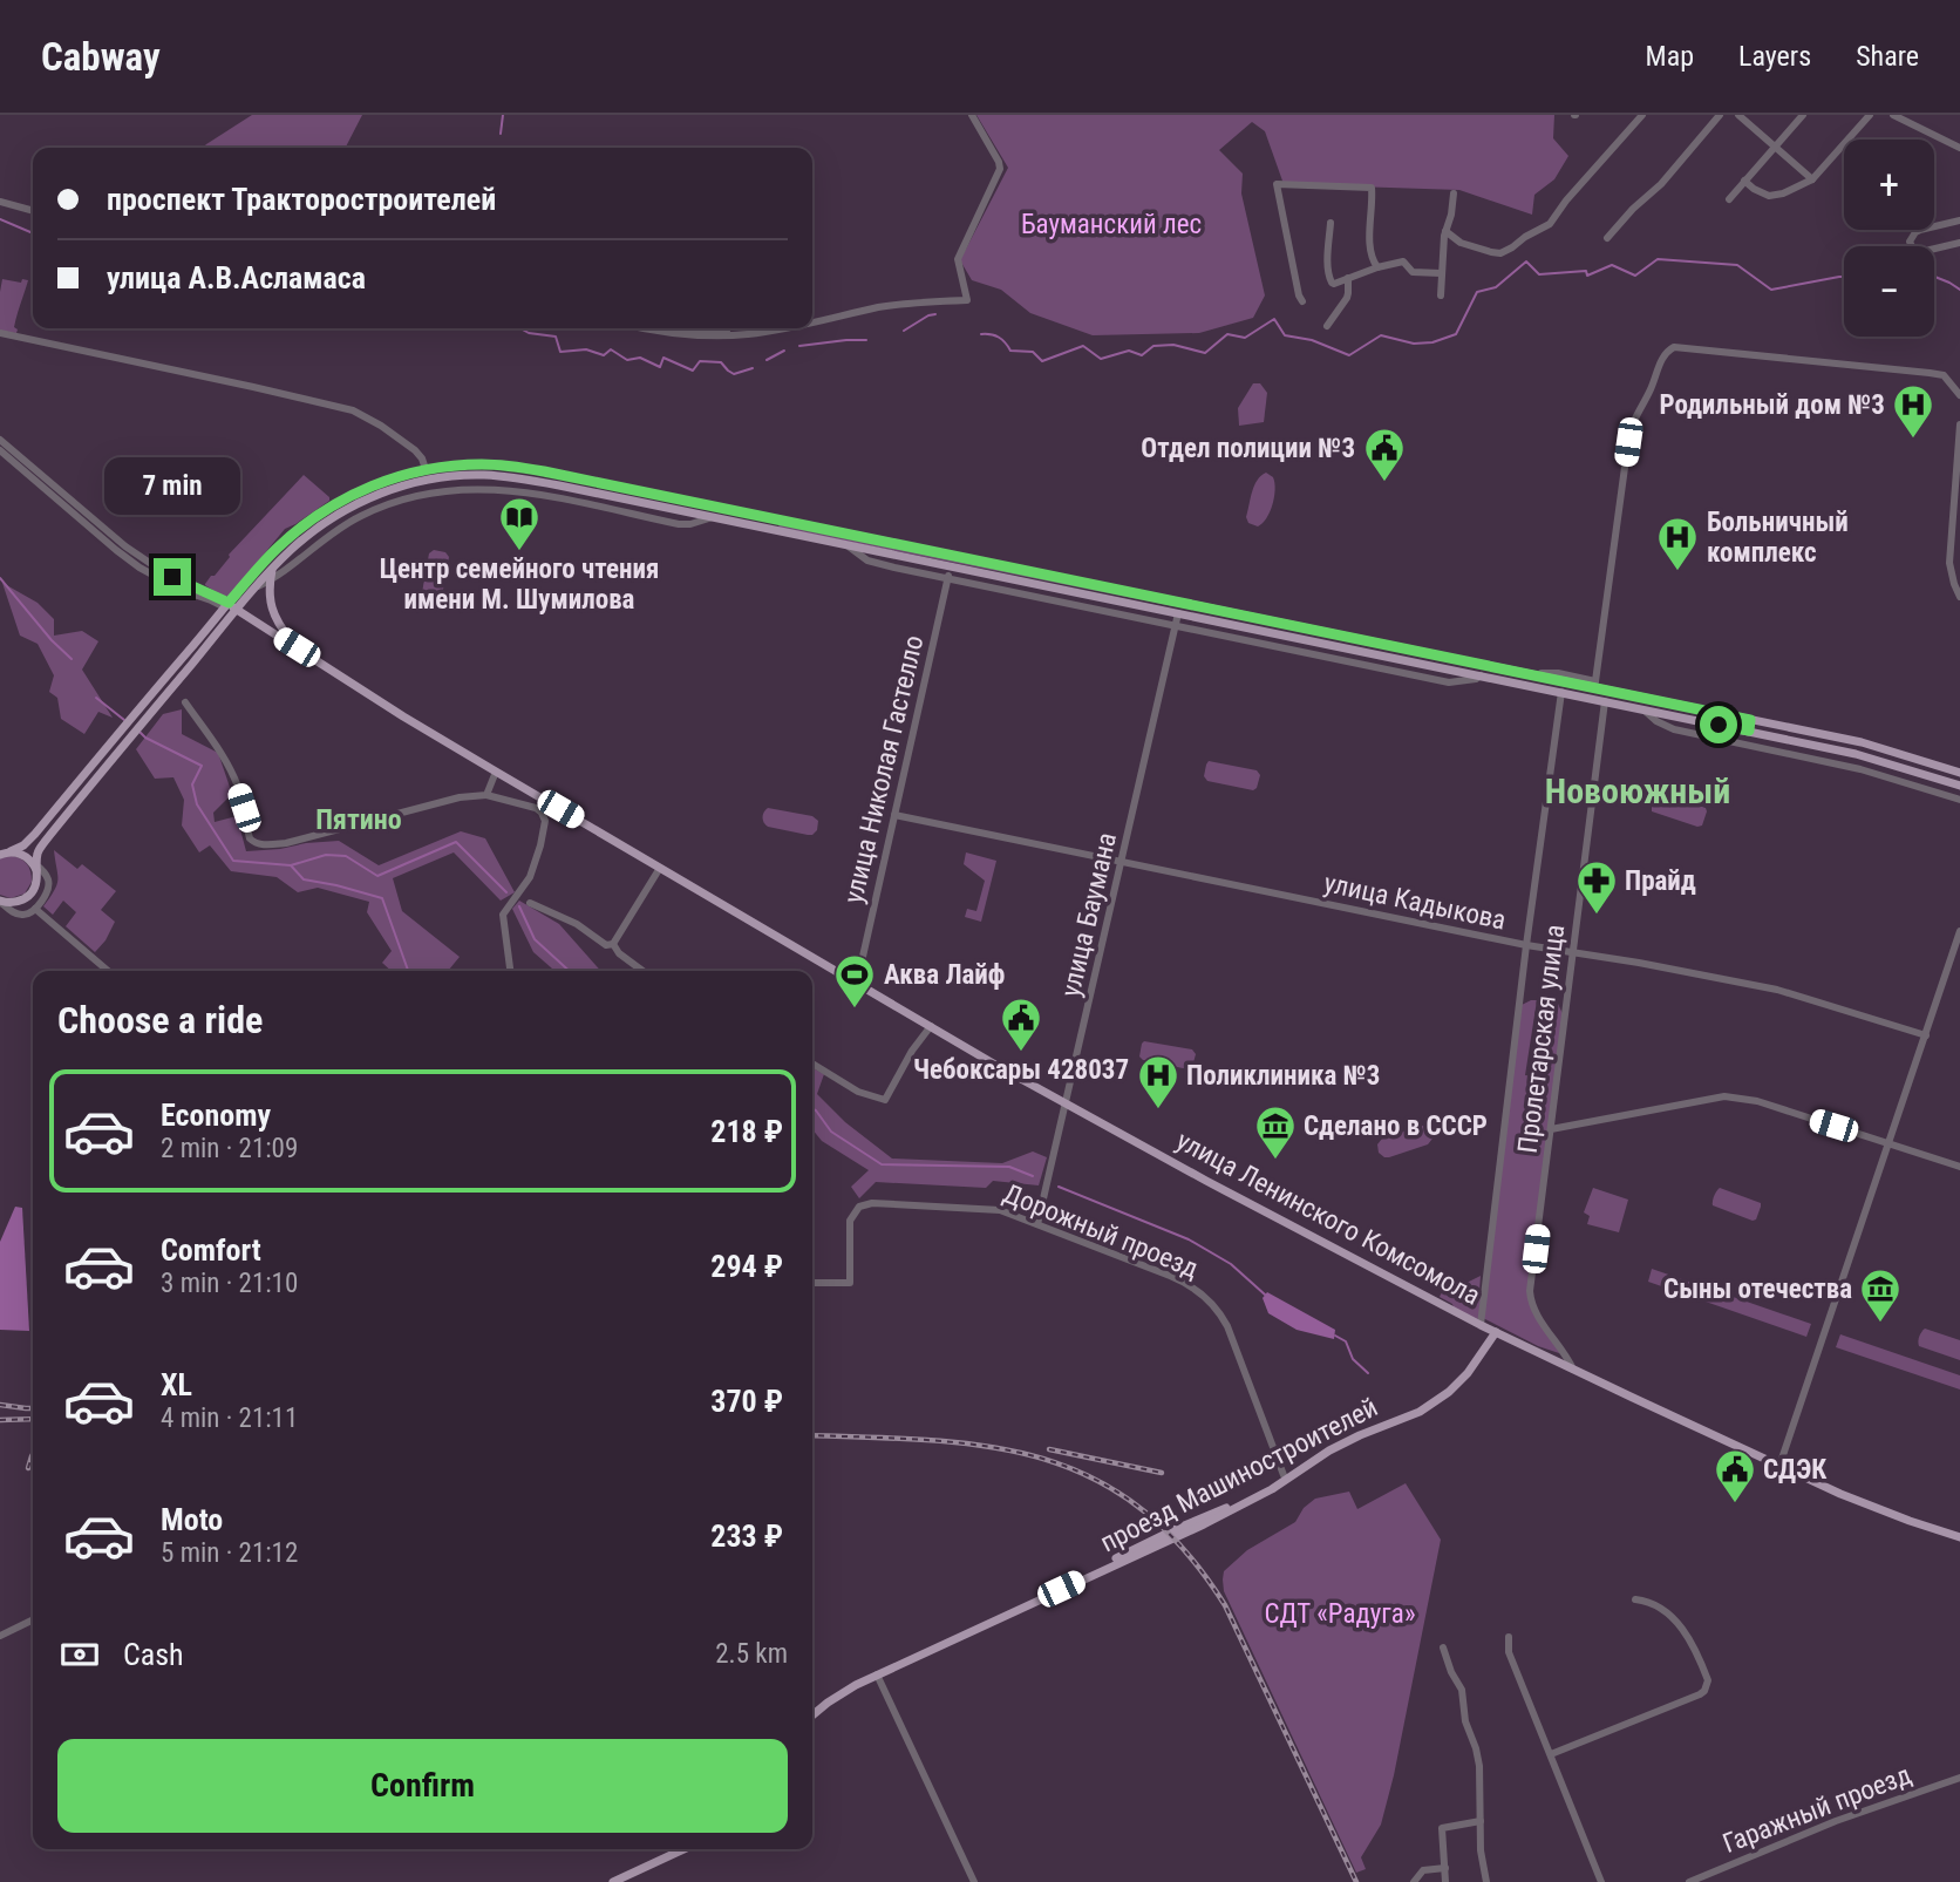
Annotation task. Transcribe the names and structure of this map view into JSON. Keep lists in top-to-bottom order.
{
  "streets": {
    "main road": ["улица Ленинского Комсомола", "проезд Машиностроителей"],
    "street": [
      "улица Николая Гастелло",
      "улица Кадыкова",
      "улица Баумана",
      "Пролетарская улица",
      "Дорожный проезд",
      "Гаражный проезд"
    ]
  },
  "crossings": [
    ["улица Николая Гастелло", "улица Кадыкова"],
    ["улица Николая Гастелло", "улица Ленинского Комсомола"],
    ["улица Кадыкова", "улица Баумана"],
    ["улица Кадыкова", "Пролетарская улица"],
    ["улица Баумана", "улица Ленинского Комсомола"],
    ["улица Баумана", "Дорожный проезд"],
    ["Пролетарская улица", "улица Ленинского Комсомола"],
    ["улица Ленинского Комсомола", "проезд Машиностроителей"],
    ["Дорожный проезд", "проезд Машиностроителей"]
  ],
  "districts": ["Новоюжный", "Пятино"],
  "parks": ["Бауманский лес", "СДТ «Радуга»"],
  "places": {
    "hospital": ["Родильный дом №3", "Больничный комплекс", "Поликлиника №3"],
    "public building": ["Отдел полиции №3", "Чебоксары 428037", "СДЭК"],
    "library": ["Центр семейного чтения имени М. Шумилова"],
    "pharmacy": ["Прайд"],
    "sports": ["Аква Лайф"],
    "museum": ["Сделано в СССР", "Сыны отечества"]
  },
  "page": {
    "header": "Cabway",
    "nav": ["Map", "Layers", "Share"],
    "map_buttons": ["+", "−"],
    "banner": ["проспект Тракторостроителей", "улица А.В.Асламаса"],
    "bubble": "7 min",
    "heading": "Choose a ride",
    "list": [
      {
        "name": "Economy",
        "note": "2 min · 21:09",
        "value": "218 ₽"
      },
      {
        "name": "Comfort",
        "note": "3 min · 21:10",
        "value": "294 ₽"
      },
      {
        "name": "XL",
        "note": "4 min · 21:11",
        "value": "370 ₽"
      },
      {
        "name": "Moto",
        "note": "5 min · 21:12",
        "value": "233 ₽"
      }
    ],
    "pay": ["Cash", "2.5 km"],
    "buttons": "Confirm"
  }
}
